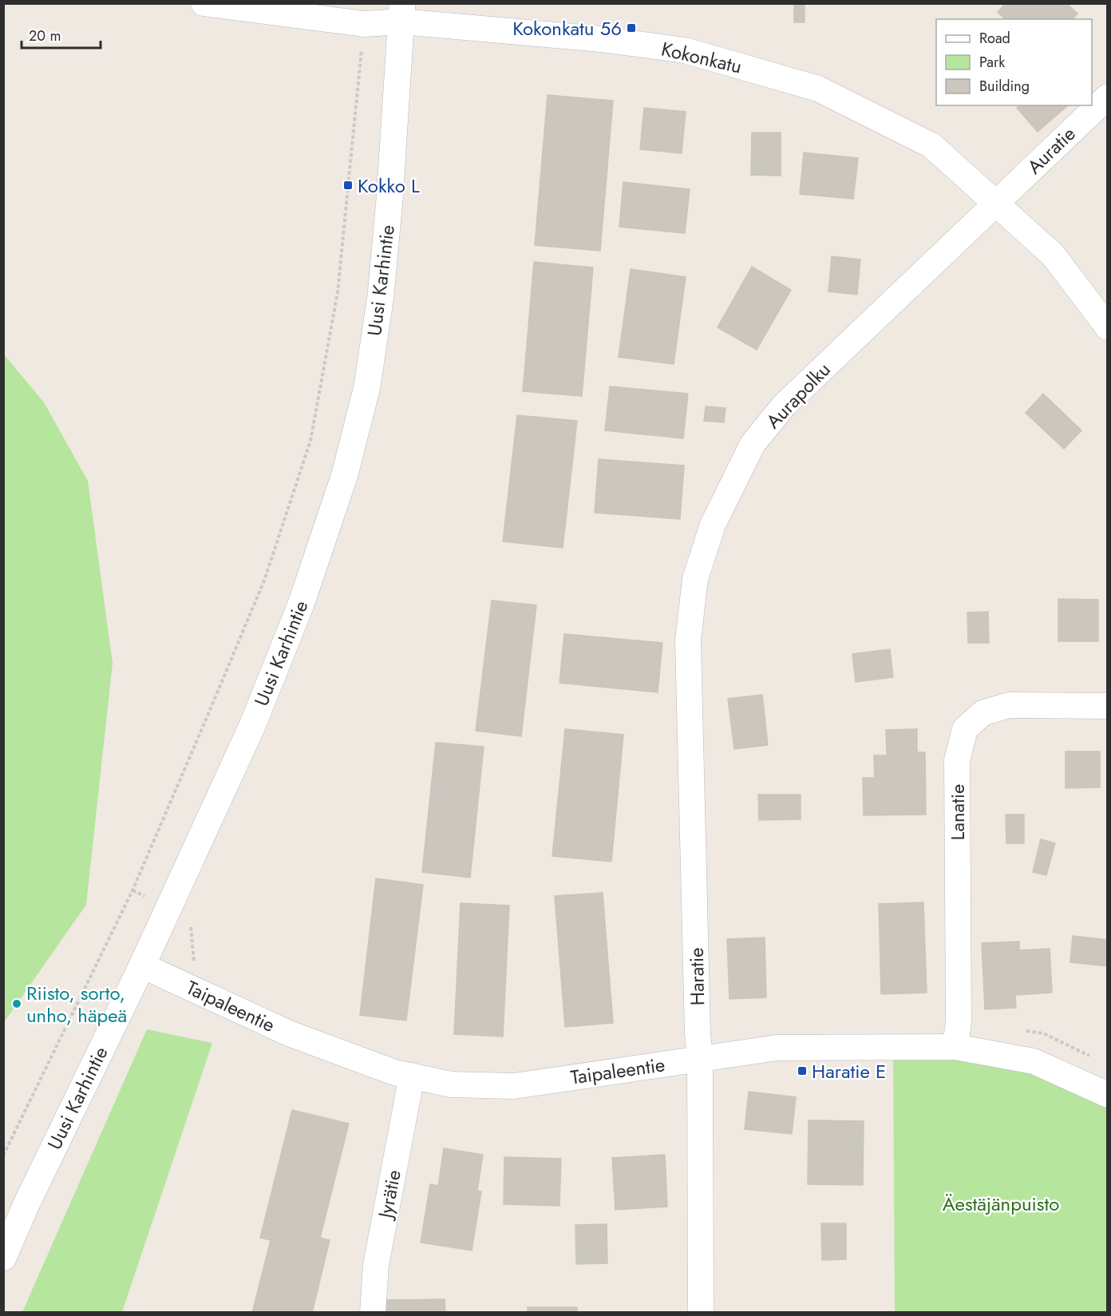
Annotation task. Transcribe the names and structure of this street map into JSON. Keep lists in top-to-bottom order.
{
  "streets": {
    "street": [
      "Kokonkatu",
      "Auratie",
      "Uusi Karhintie",
      "Aurapolku",
      "Lanatie",
      "Haratie",
      "Taipaleentie",
      "Jyrätie"
    ]
  },
  "crossings": [
    ["Kokonkatu", "Auratie"],
    ["Kokonkatu", "Uusi Karhintie"],
    ["Kokonkatu", "Aurapolku"],
    ["Auratie", "Aurapolku"],
    ["Uusi Karhintie", "Taipaleentie"],
    ["Aurapolku", "Haratie"],
    ["Lanatie", "Taipaleentie"],
    ["Haratie", "Taipaleentie"],
    ["Taipaleentie", "Jyrätie"]
  ],
  "parks": ["Äestäjänpuisto"],
  "places": {
    "transit": ["Kokonkatu 56", "Kokko L", "Haratie E"],
    "other": ["Riisto, sorto, unho, häpeä"]
  },
  "legend": ["Road", "Park", "Building"],
  "scale_bar": "20 m"
}
